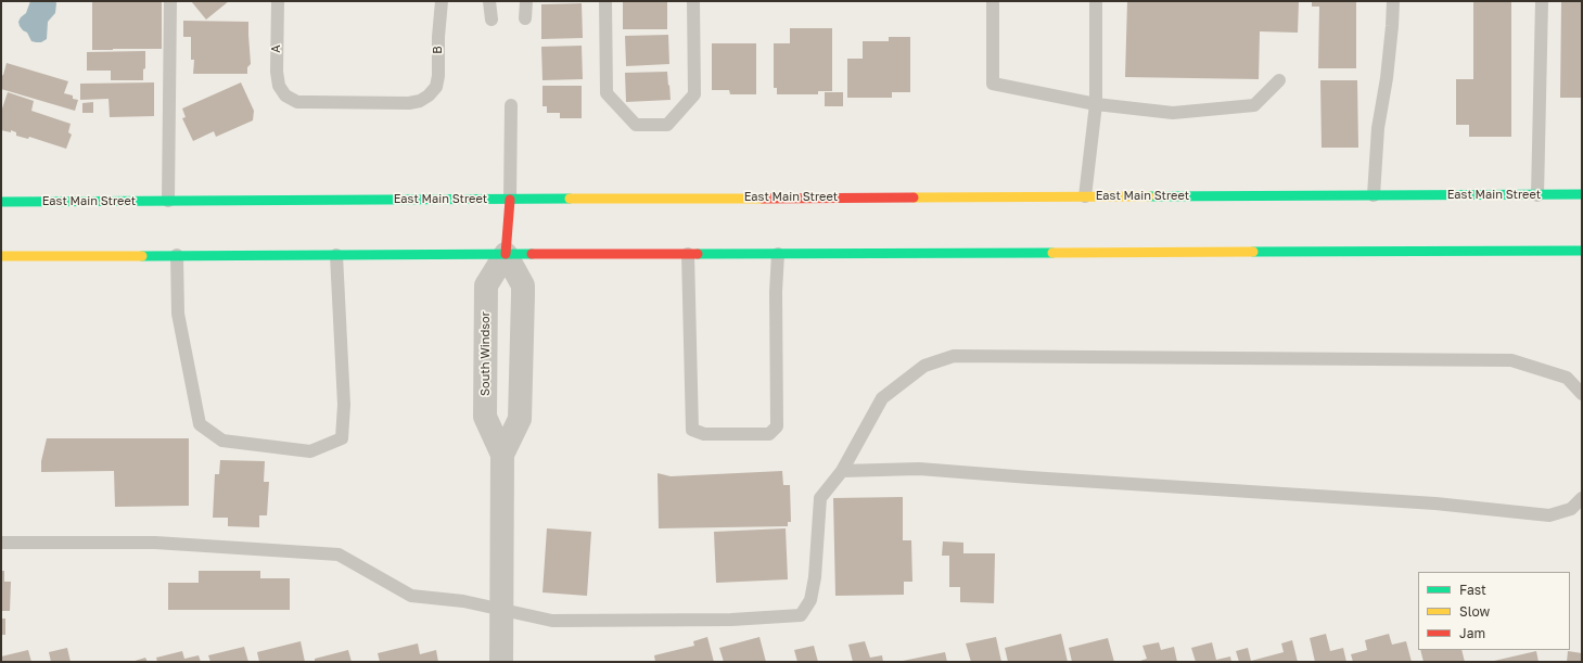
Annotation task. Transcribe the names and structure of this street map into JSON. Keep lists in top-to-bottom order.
{
  "streets": {
    "main road": ["East Main Street", "South Windsor"],
    "lane": ["A", "B"]
  },
  "crossings": [
    ["A", "B"],
    ["East Main Street", "South Windsor"]
  ],
  "legend": ["Fast", "Slow", "Jam"]
}
